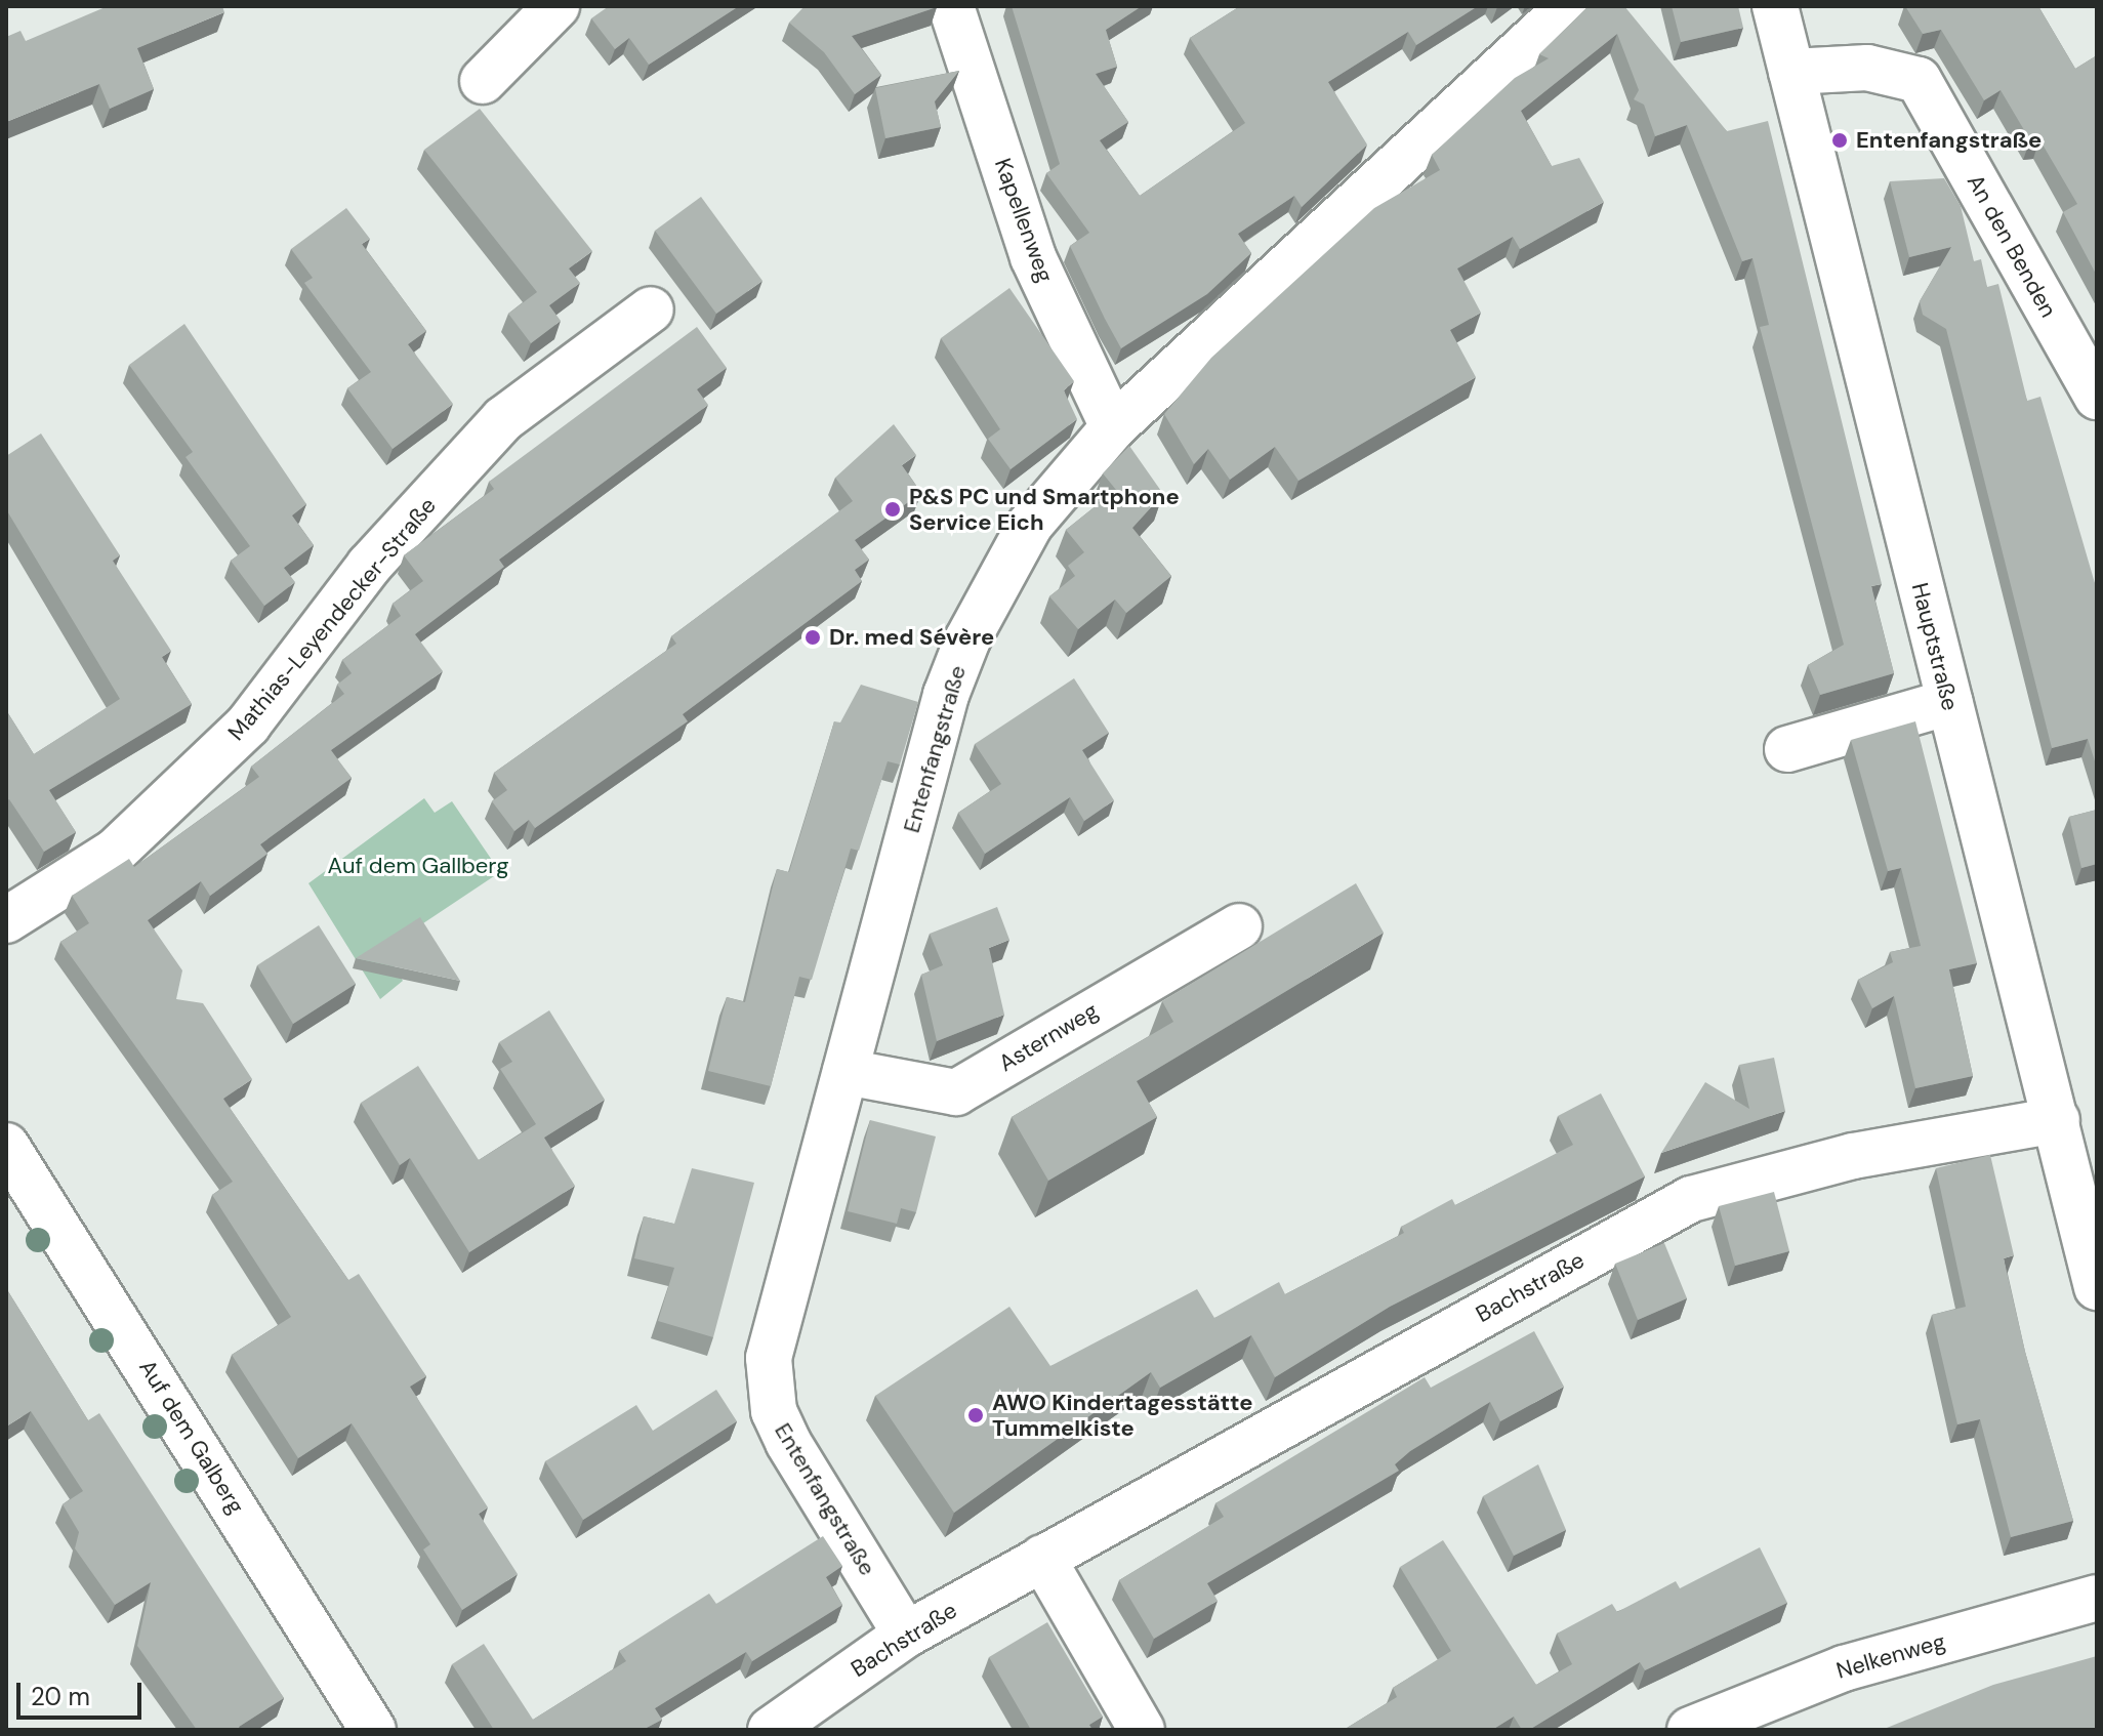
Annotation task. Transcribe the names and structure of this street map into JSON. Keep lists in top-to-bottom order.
{
  "streets": {
    "street": [
      "Kapellenweg",
      "An den Benden",
      "Mathias-Leyendecker-Straße",
      "Hauptstraße",
      "Entenfangstraße",
      "Asternweg",
      "Bachstraße",
      "Auf dem Galberg",
      "Nelkenweg"
    ]
  },
  "crossings": [
    ["Kapellenweg", "Entenfangstraße"],
    ["An den Benden", "Hauptstraße"],
    ["Hauptstraße", "Bachstraße"],
    ["Entenfangstraße", "Asternweg"],
    ["Entenfangstraße", "Bachstraße"]
  ],
  "parks": ["Auf dem Gallberg"],
  "places": [
    "Entenfangstraße",
    "P&S PC und Smartphone Service Eich",
    "Dr. med Sévère",
    "AWO Kindertagesstätte Tummelkiste"
  ],
  "scale_bar": "20 m"
}
